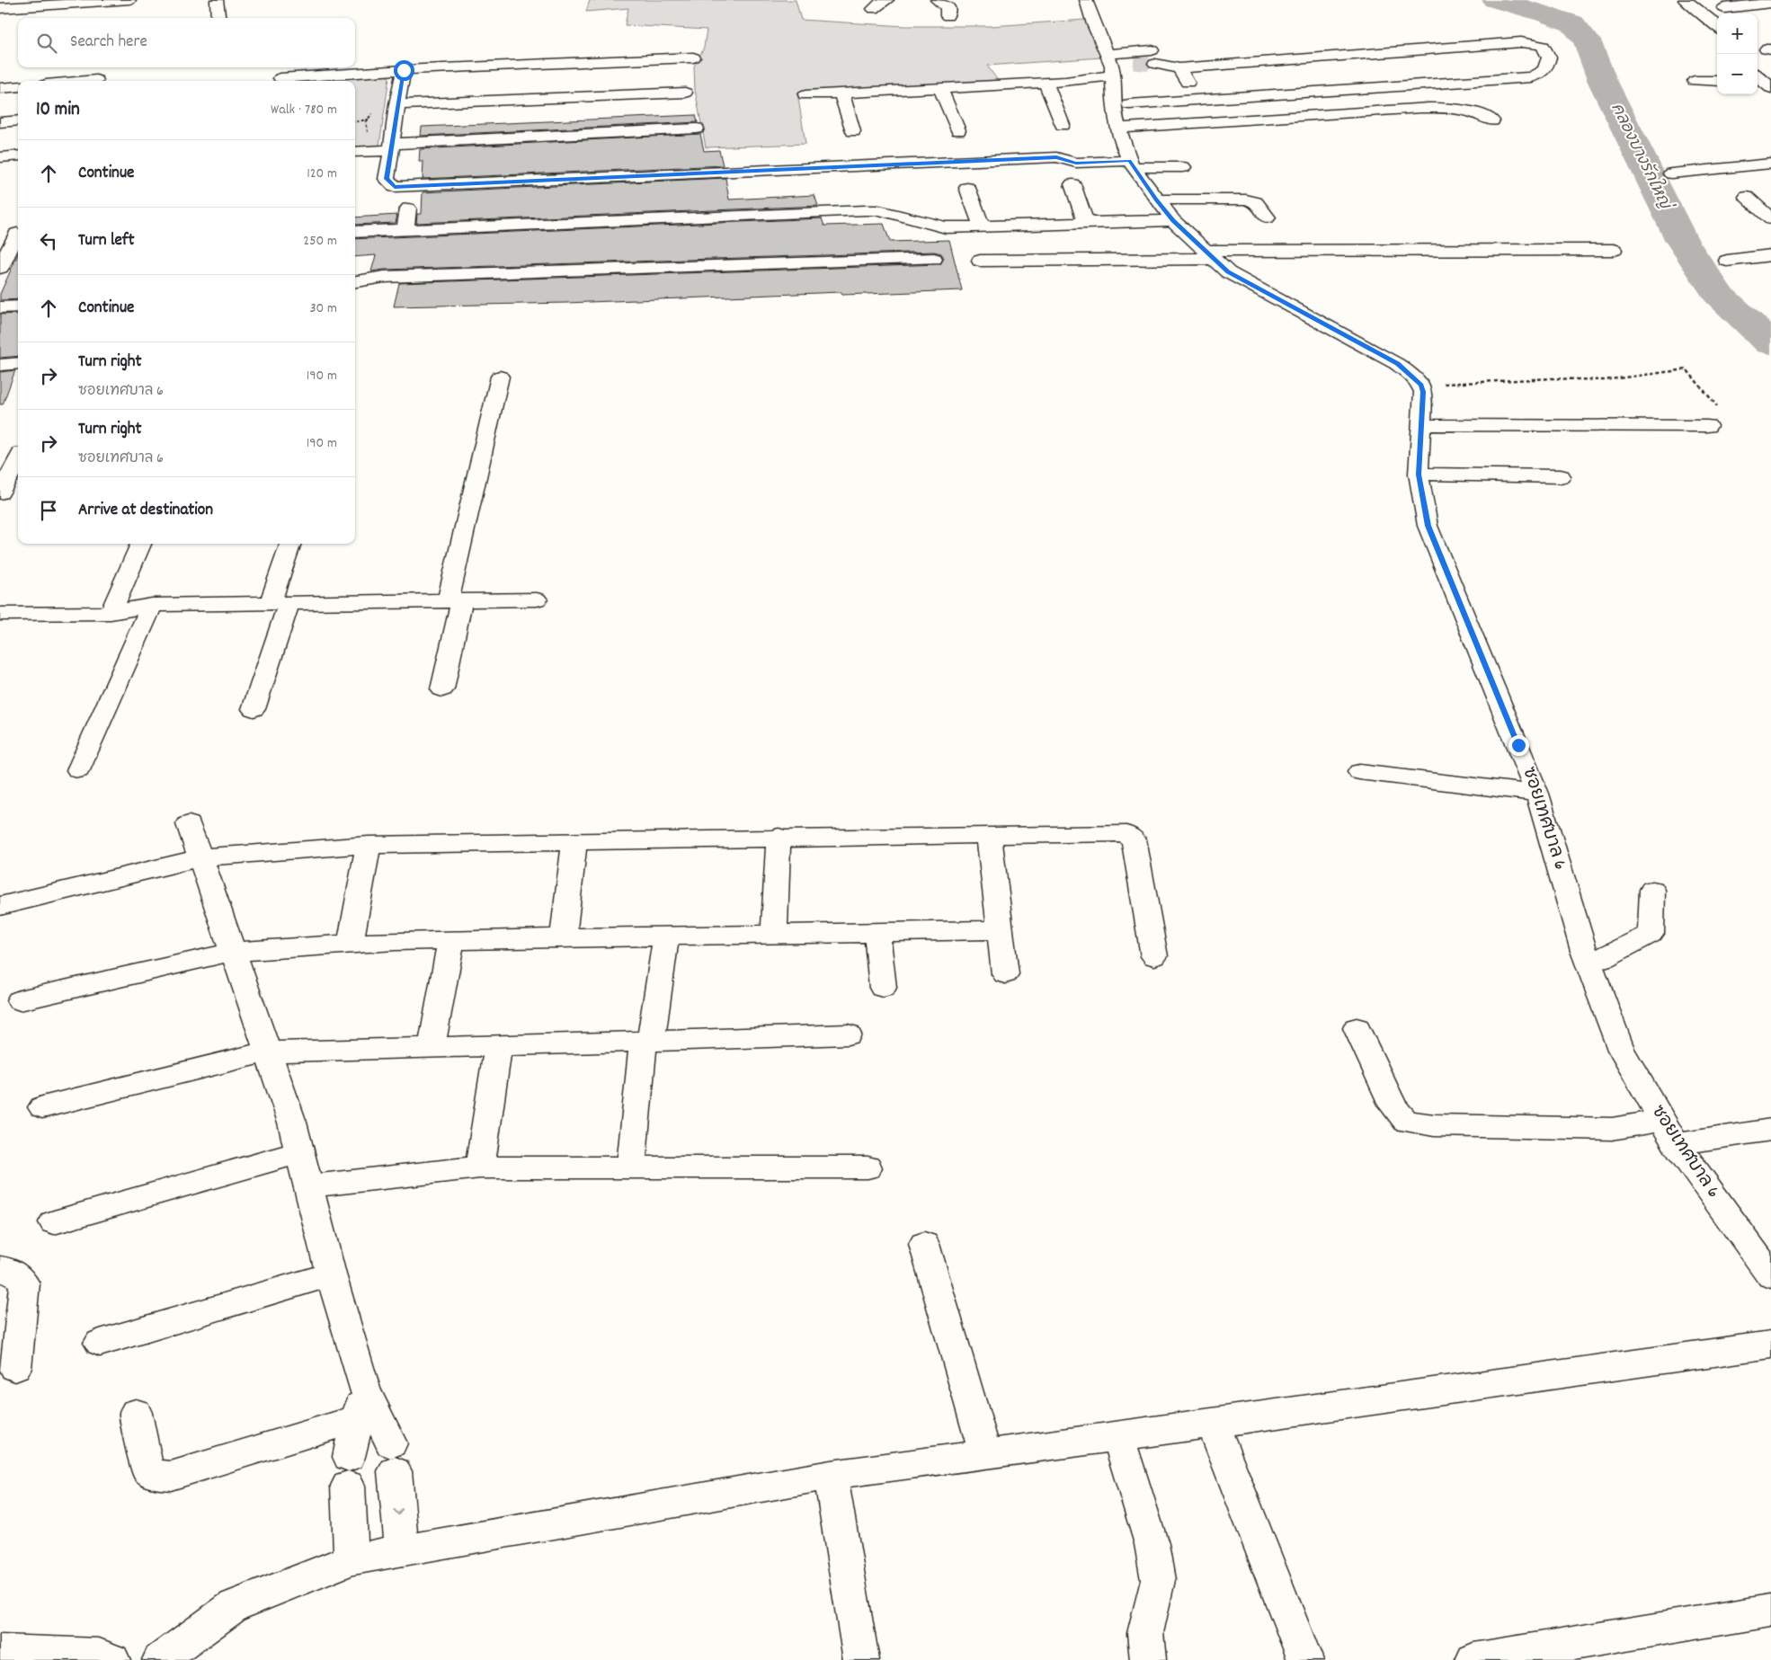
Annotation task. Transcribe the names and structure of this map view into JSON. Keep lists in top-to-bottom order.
{
  "streets": {
    "street": ["ซอยเทศบาล 6"]
  },
  "water": ["คลองบางรักใหญ่"],
  "page": {
    "map_buttons": ["+", "−"],
    "search": "Search here",
    "heading": ["10 min", "Walk · 780 m"],
    "list": [
      ["Continue", "120 m"],
      ["Turn left", "250 m"],
      ["Continue", "30 m"],
      ["Turn right", "ซอยเทศบาล 6", "190 m"],
      ["Turn right", "ซอยเทศบาล 6", "190 m"],
      "Arrive at destination"
    ]
  }
}
